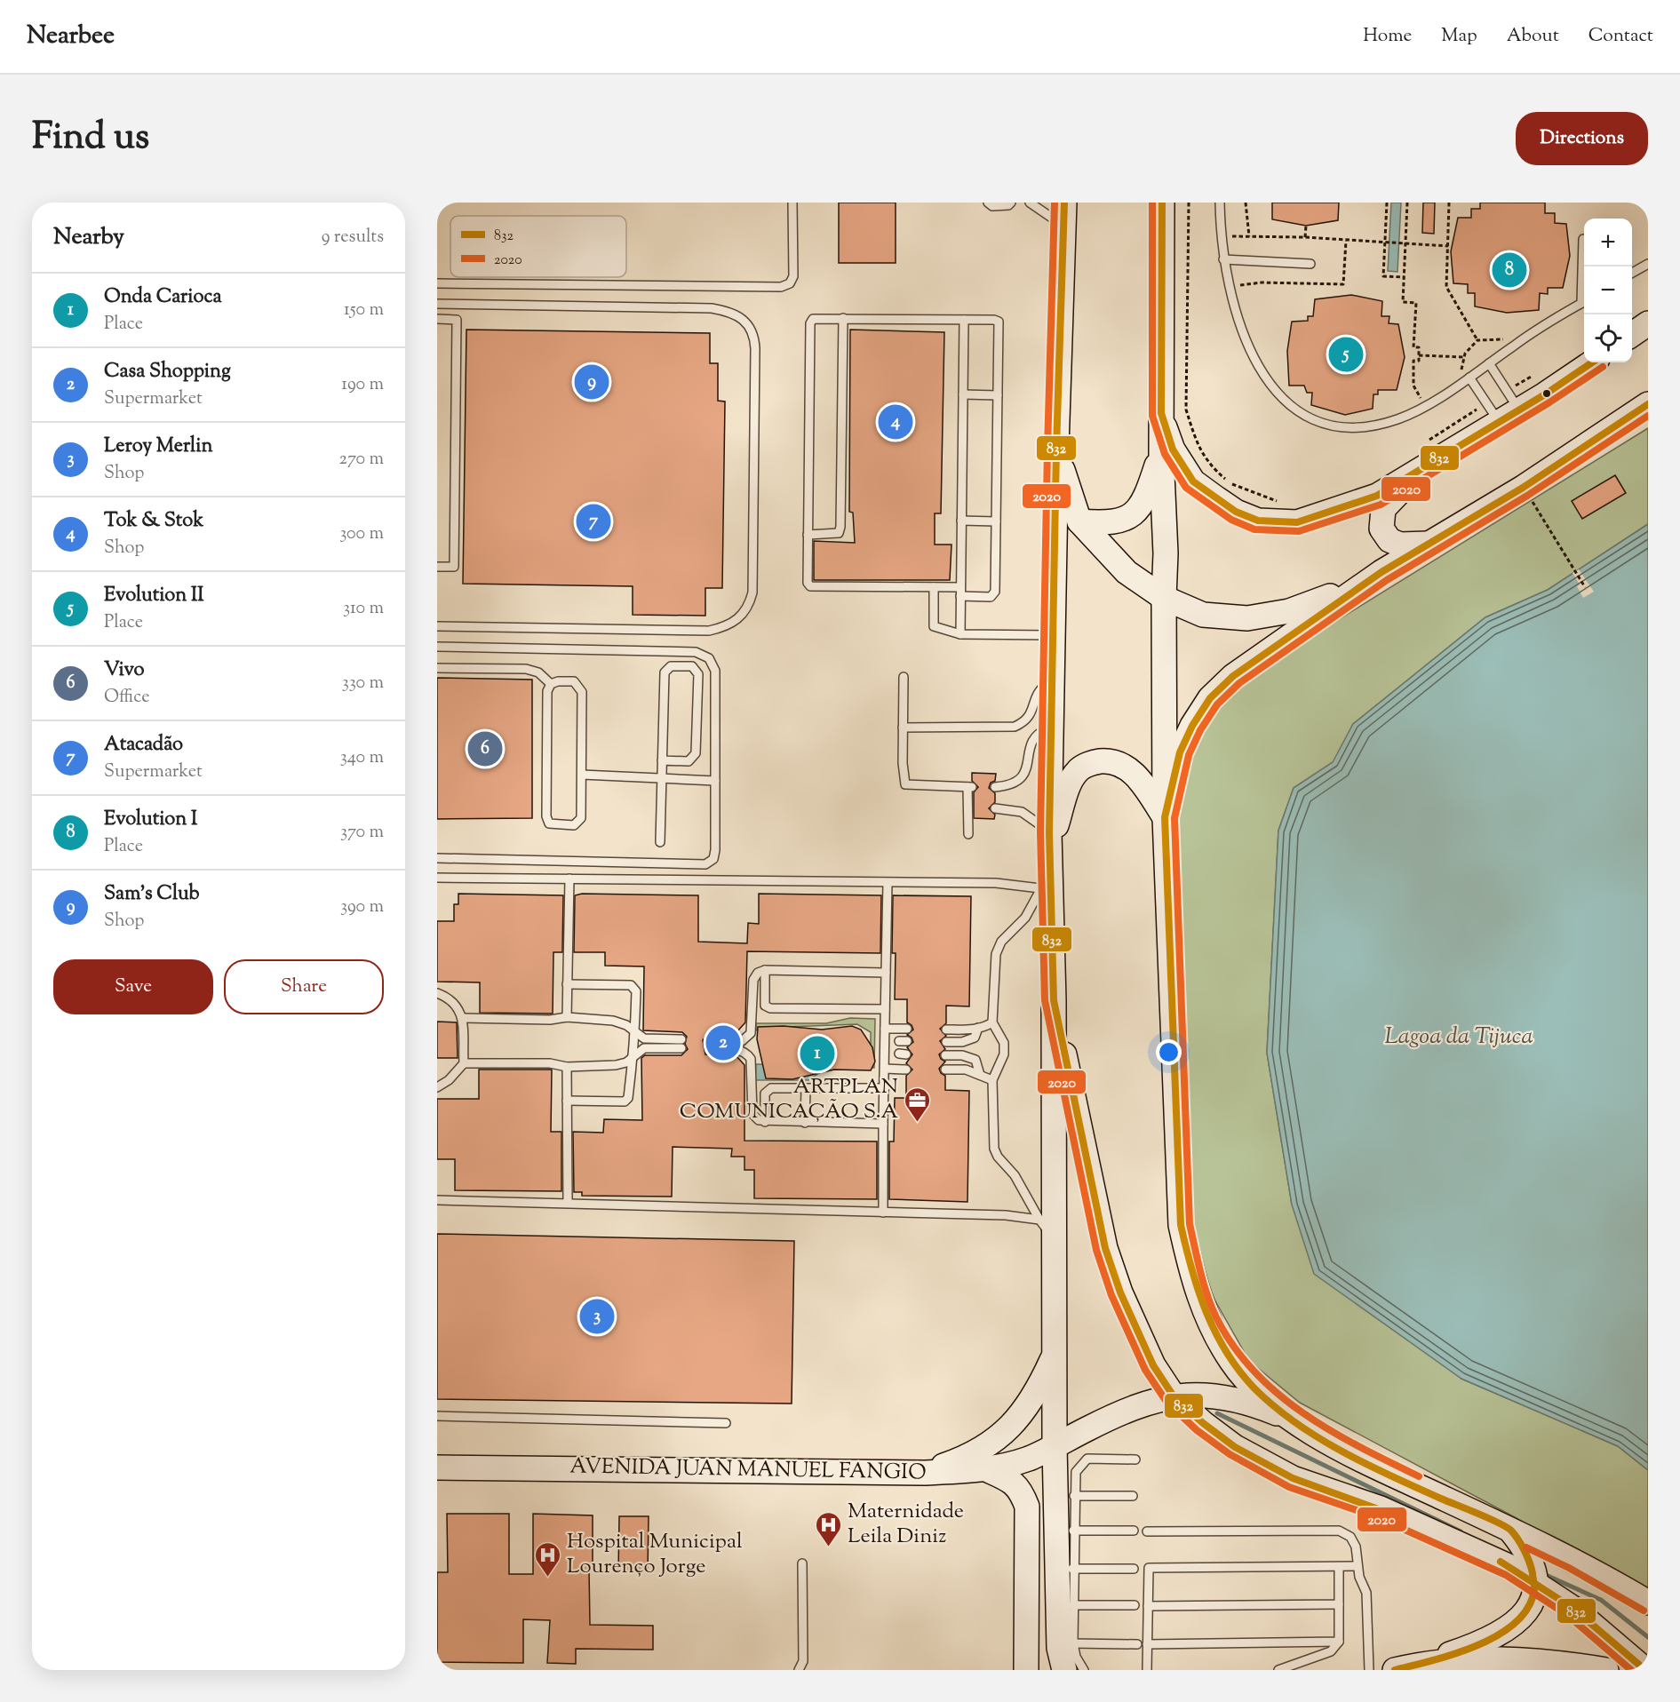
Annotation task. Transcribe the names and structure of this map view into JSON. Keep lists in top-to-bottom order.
{
  "streets": {
    "street": ["AVENIDA JUAN MANUEL FANGIO"]
  },
  "water": ["Lagoa da Tijuca"],
  "places": {
    "office": ["ARTPLAN COMUNICAÇÃO S.A"],
    "hospital": ["Maternidade Leila Diniz", "Hospital Municipal Lourenço Jorge"]
  },
  "lines": ["transit line 832", "transit line 2020"],
  "legend": ["832", "2020"],
  "page": {
    "header": "Nearbee",
    "nav": [
      "Home",
      "Map",
      "About",
      "Contact"
    ],
    "title": "Find us",
    "buttons": [
      "Directions",
      ["Save", "Share"]
    ],
    "heading": ["Nearby", "9 results"],
    "map_buttons": ["+", "−"],
    "pins": [
      "8",
      "5",
      "9",
      "4",
      "7",
      "6",
      "2",
      "1",
      "3"
    ],
    "list": [
      {
        "mark": "1",
        "name": "Onda Carioca",
        "note": "Place",
        "value": "150 m"
      },
      {
        "mark": "2",
        "name": "Casa Shopping",
        "note": "Supermarket",
        "value": "190 m"
      },
      {
        "mark": "3",
        "name": "Leroy Merlin",
        "note": "Shop",
        "value": "270 m"
      },
      {
        "mark": "4",
        "name": "Tok & Stok",
        "note": "Shop",
        "value": "300 m"
      },
      {
        "mark": "5",
        "name": "Evolution II",
        "note": "Place",
        "value": "310 m"
      },
      {
        "mark": "6",
        "name": "Vivo",
        "note": "Office",
        "value": "330 m"
      },
      {
        "mark": "7",
        "name": "Atacadão",
        "note": "Supermarket",
        "value": "340 m"
      },
      {
        "mark": "8",
        "name": "Evolution I",
        "note": "Place",
        "value": "370 m"
      },
      {
        "mark": "9",
        "name": "Sam's Club",
        "note": "Shop",
        "value": "390 m"
      }
    ]
  }
}
